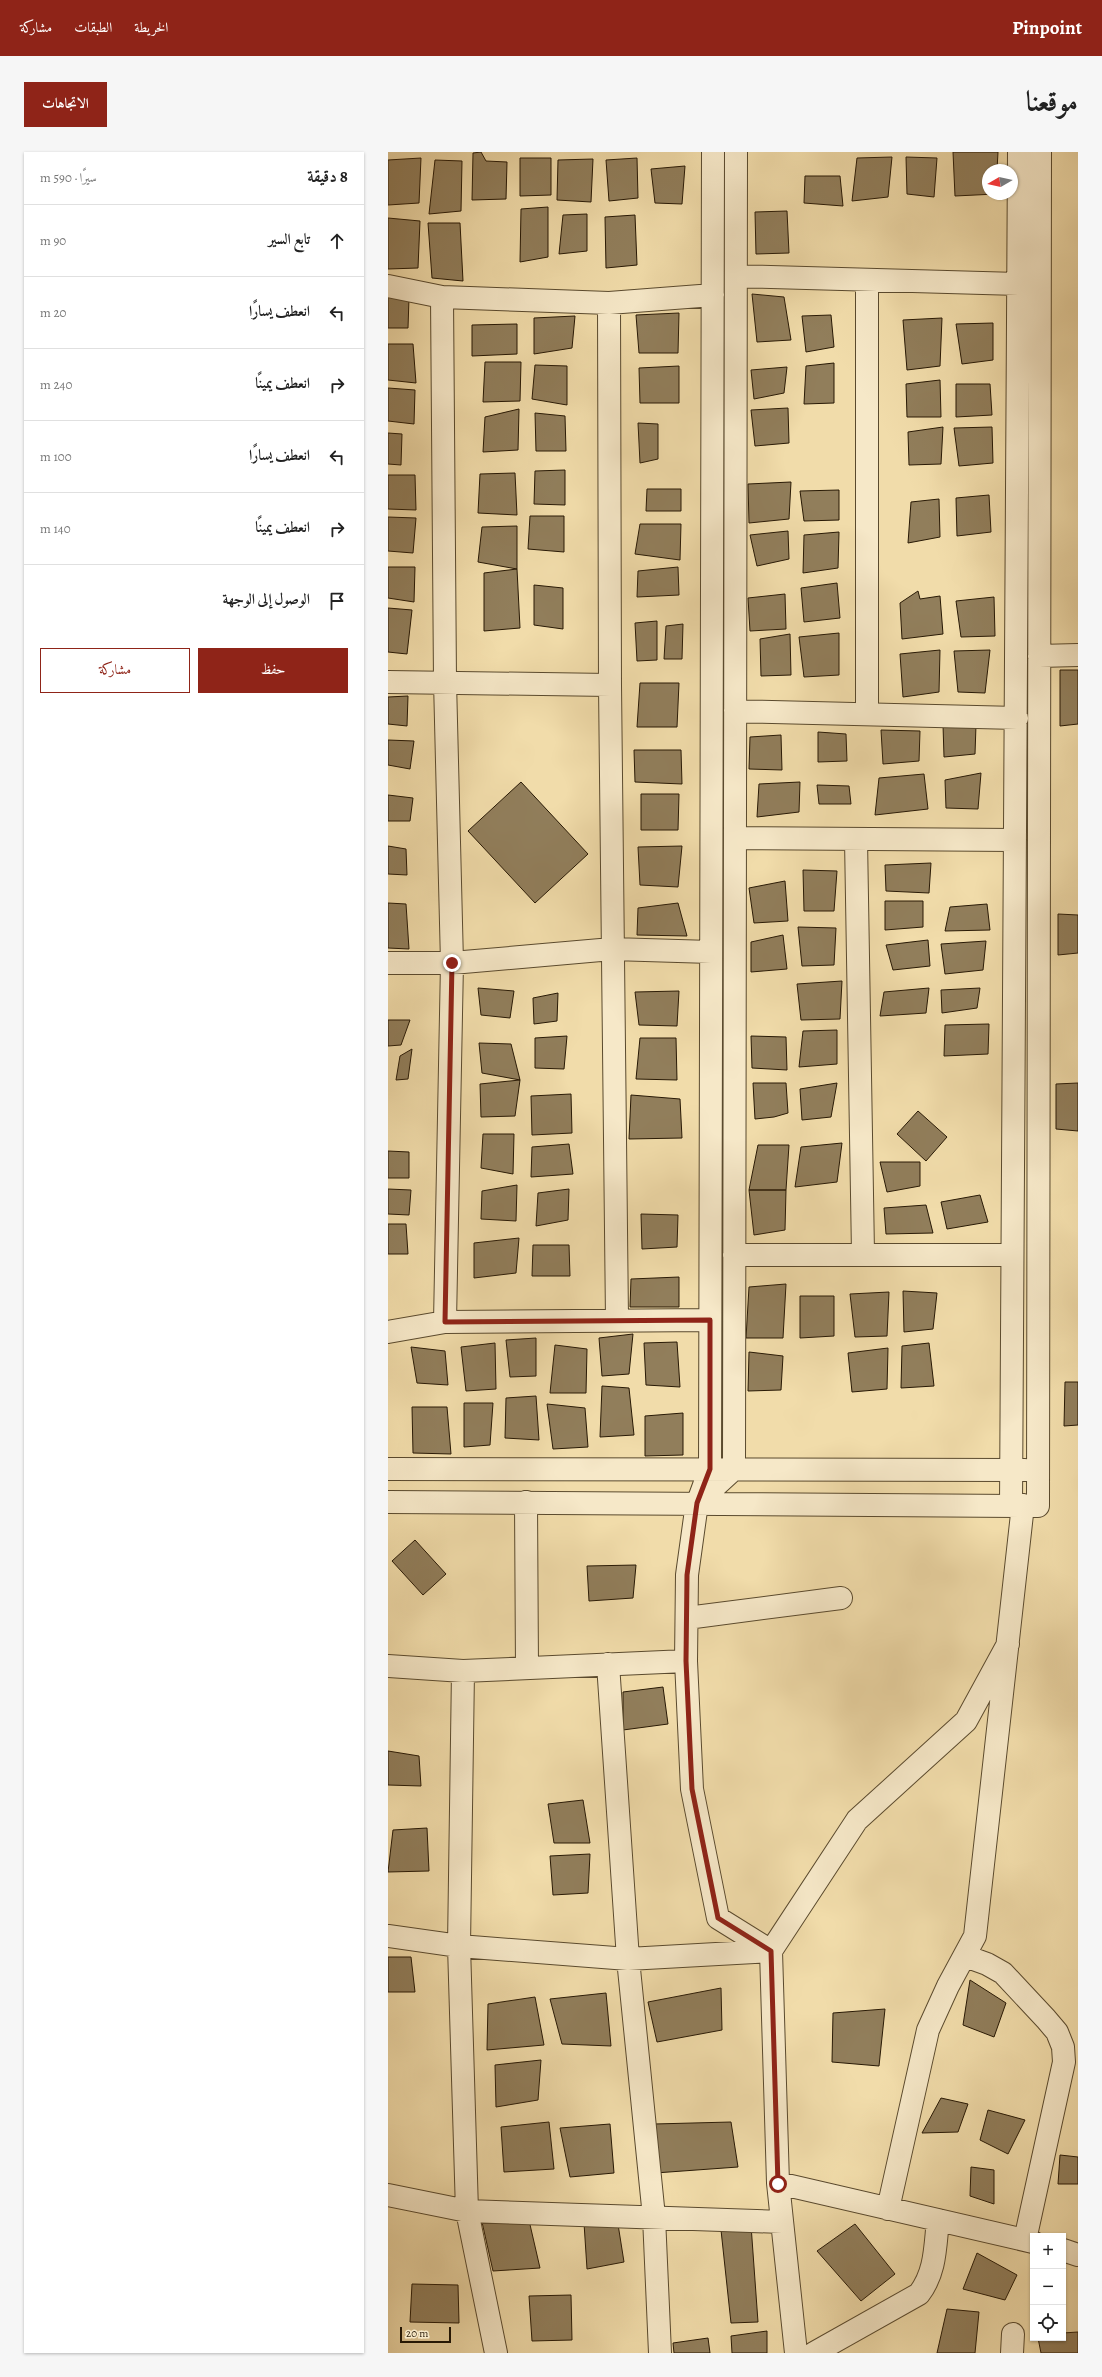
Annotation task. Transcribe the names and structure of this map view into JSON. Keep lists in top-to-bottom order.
{
  "scale_bar": "20 m",
  "north": "left",
  "page": {
    "header": "Pinpoint",
    "nav": ["الخريطة", "الطبقات", "مشاركة"],
    "title": "موقعنا",
    "buttons": [
      "الاتجاهات",
      ["حفظ", "مشاركة"]
    ],
    "heading": ["8 دقيقة", "سيرًا · 590 m"],
    "list": [
      ["تابع السير", "90 m"],
      ["انعطف يسارًا", "20 m"],
      ["انعطف يمينًا", "240 m"],
      ["انعطف يسارًا", "100 m"],
      ["انعطف يمينًا", "140 m"],
      "الوصول إلى الوجهة"
    ],
    "map_buttons": ["+", "−"],
    "scale": "20 m"
  }
}
